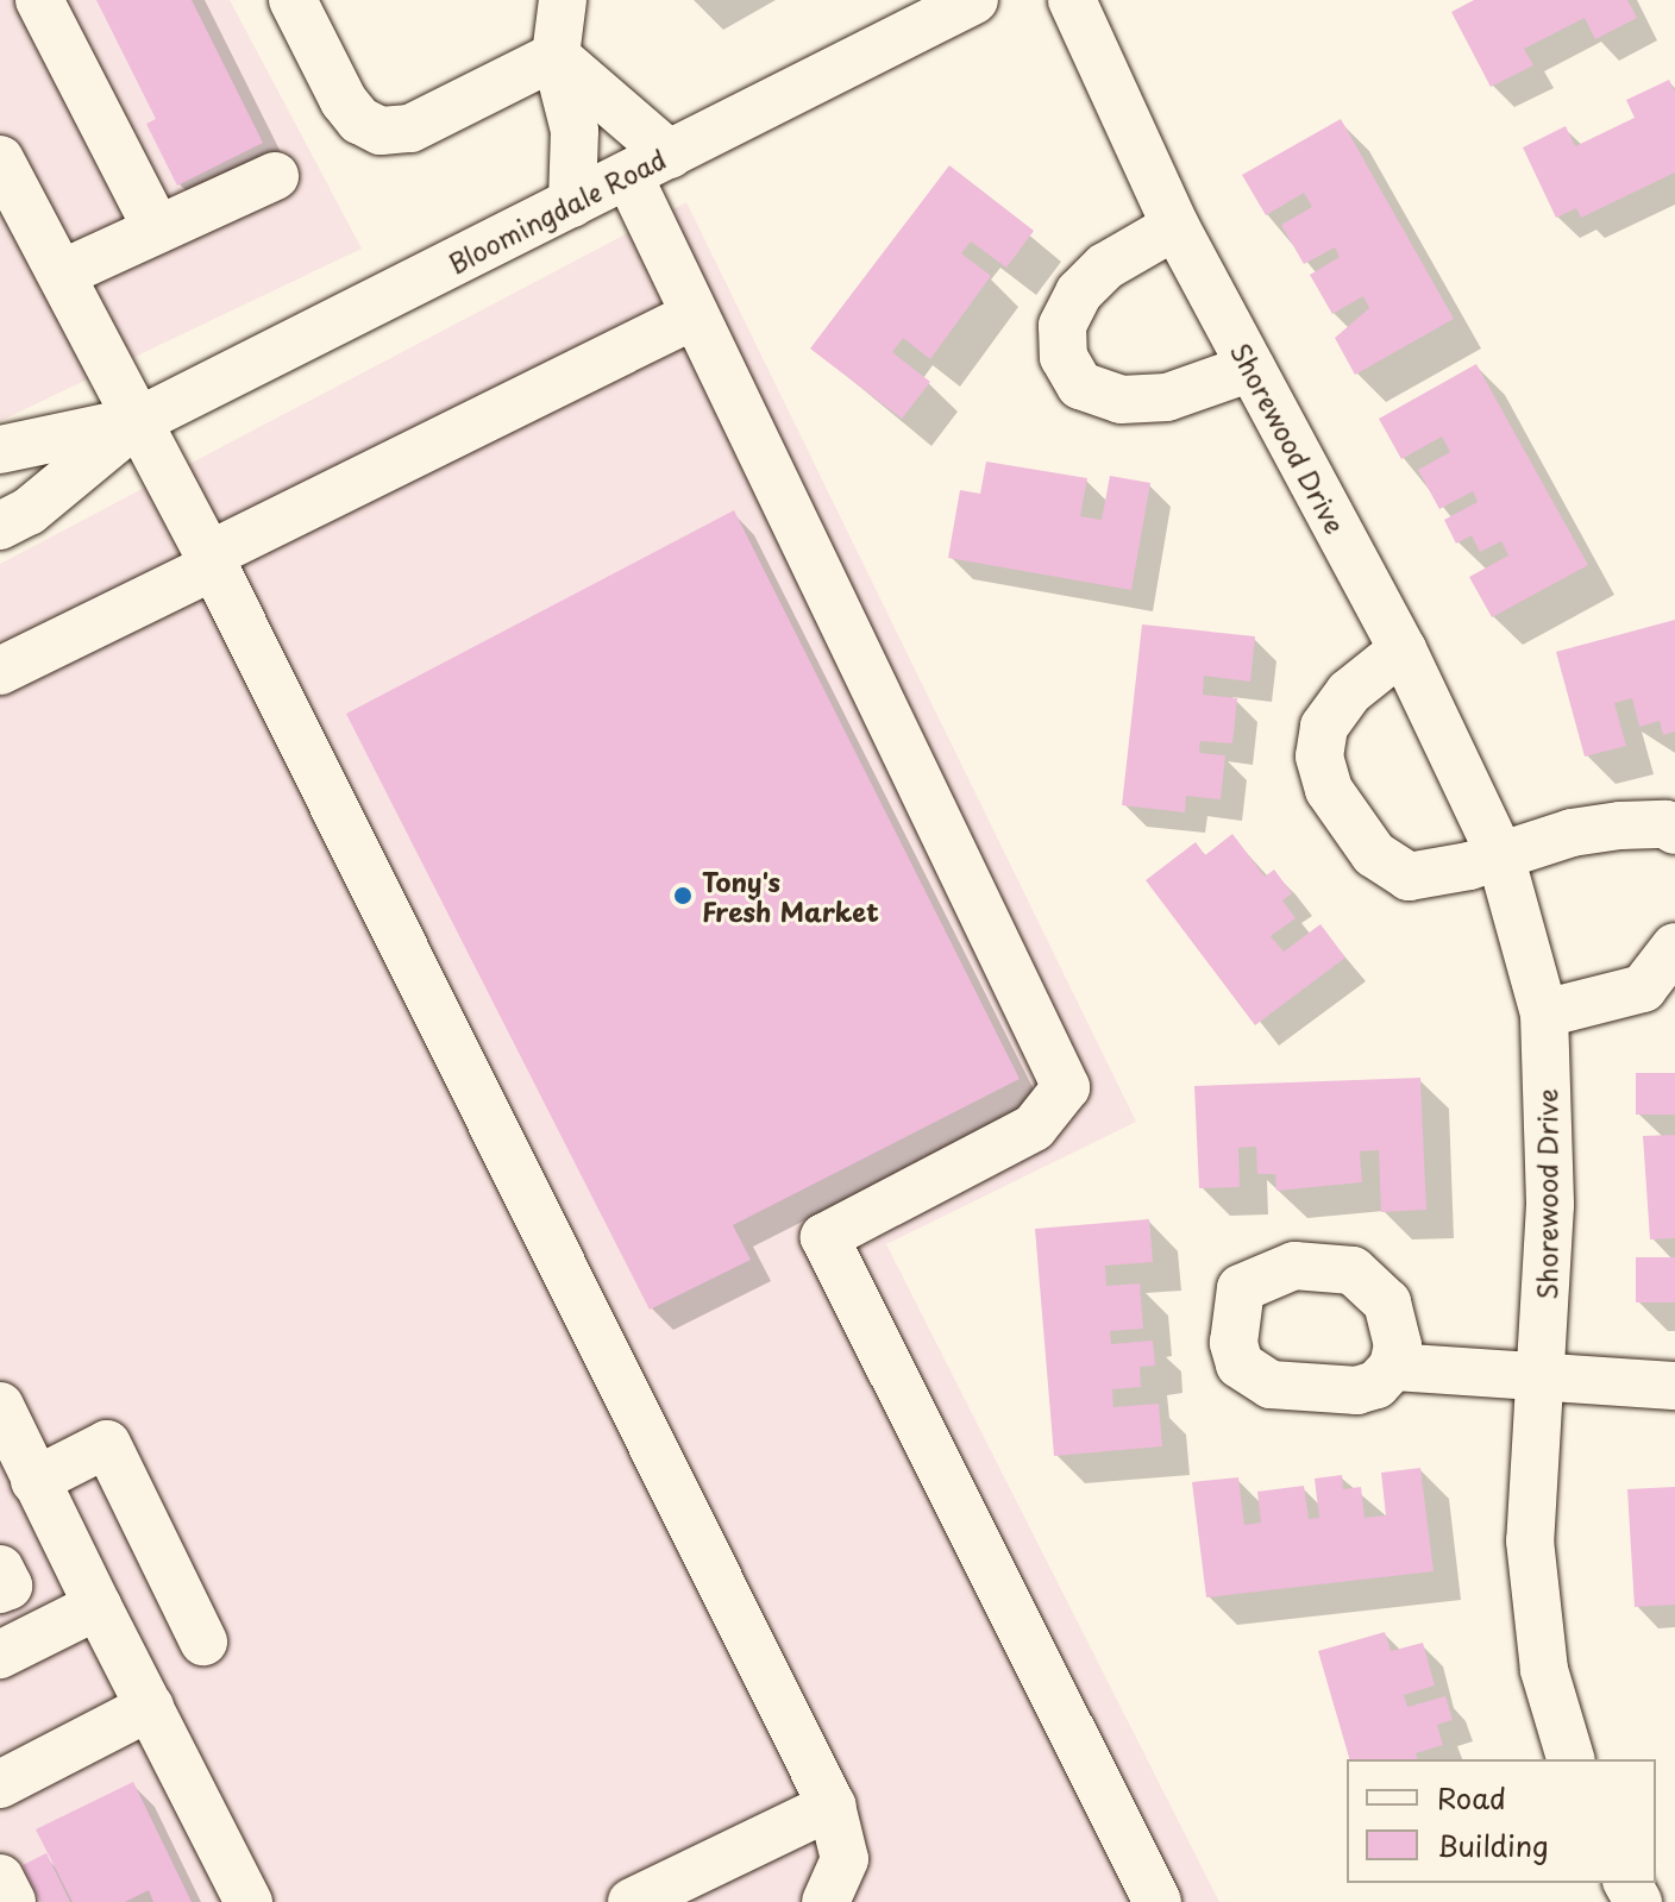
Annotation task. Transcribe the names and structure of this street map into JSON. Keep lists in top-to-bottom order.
{
  "streets": {
    "street": ["Bloomingdale Road", "Shorewood Drive"]
  },
  "places": ["Tony's Fresh Market"],
  "legend": ["Road", "Building"]
}
